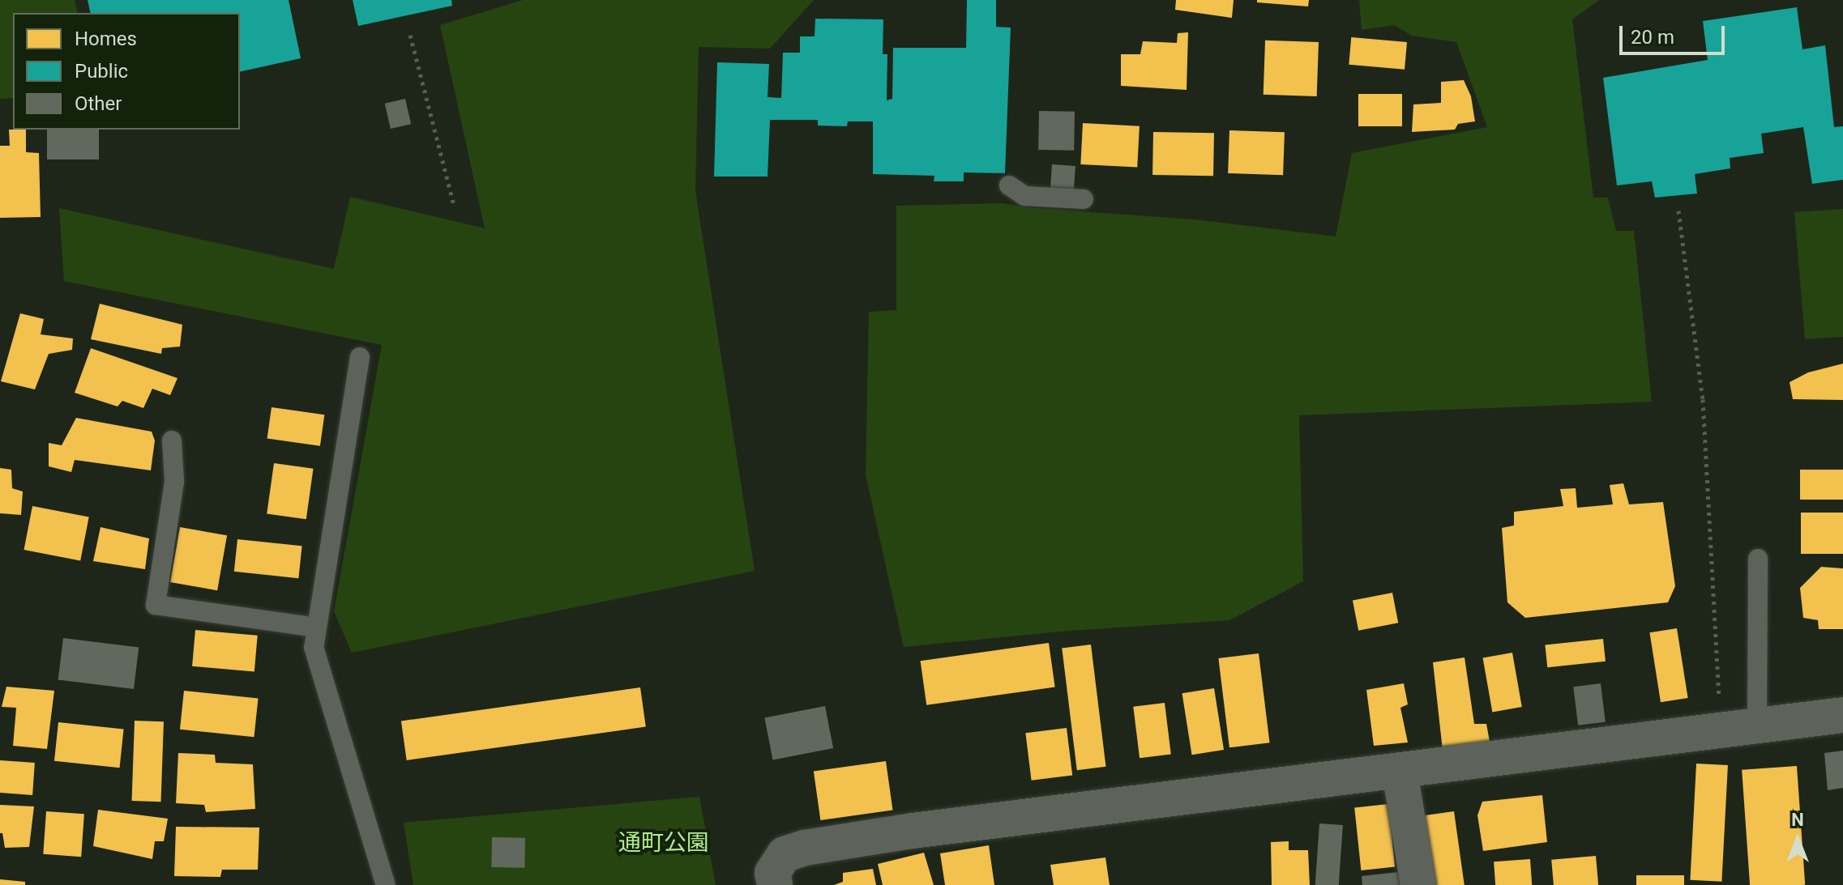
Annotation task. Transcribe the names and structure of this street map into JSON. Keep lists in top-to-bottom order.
{
  "parks": ["通町公園"],
  "legend": ["Homes", "Public", "Other"],
  "scale_bar": "20 m",
  "north": "top"
}
